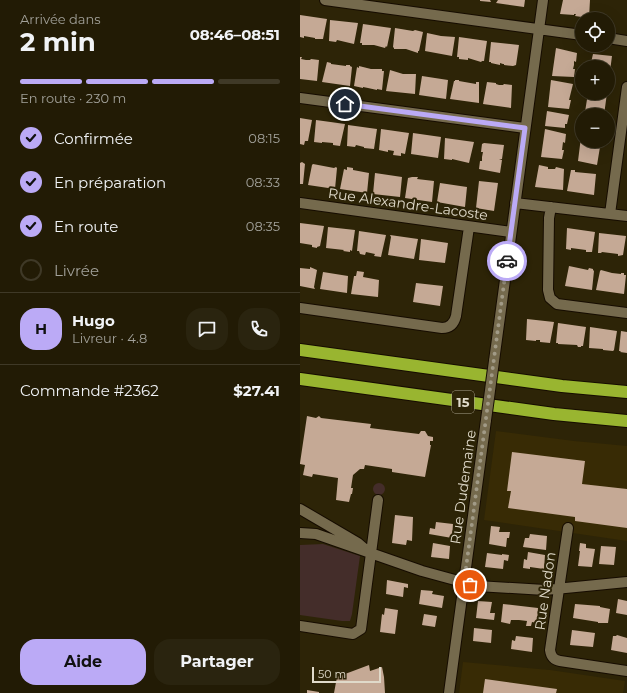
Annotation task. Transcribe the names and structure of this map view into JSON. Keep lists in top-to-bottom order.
{
  "streets": {
    "highway": ["15"],
    "street": ["Rue Alexandre-Lacoste", "Rue Dudemaine", "Rue Nadon"]
  },
  "crossings": [
    ["Rue Alexandre-Lacoste", "Rue Dudemaine"]
  ],
  "scale_bar": "50 m",
  "page": {
    "heading": ["2 min", "Arrivée dans", "08:46–08:51"],
    "panel": [
      "Hugo",
      "Livreur · 4.8",
      "Commande #2362",
      "$27.41"
    ],
    "map_buttons": ["+", "−"],
    "bar": "En route · 230 m",
    "list": [
      ["Confirmée", "08:15"],
      ["En préparation", "08:33"],
      ["En route", "08:35"],
      "Livrée"
    ],
    "round": "H",
    "buttons": ["Aide", "Partager"],
    "scale": "50 m"
  }
}
